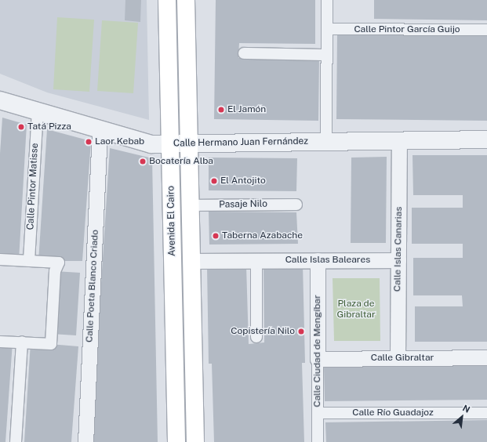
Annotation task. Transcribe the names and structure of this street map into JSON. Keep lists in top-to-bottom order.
{
  "streets": {
    "main road": ["Avenida El Cairo"],
    "street": [
      "Calle Pintor García Guijo",
      "Calle Hermano Juan Fernández",
      "Calle Pintor Matisse",
      "Pasaje Nilo",
      "Calle Islas Canarias",
      "Calle Islas Baleares",
      "Calle Poeta Blanco Criado",
      "Calle Ciudad de Mengíbar",
      "Calle Gibraltar",
      "Calle Río Guadajoz"
    ]
  },
  "crossings": [
    ["Calle Hermano Juan Fernández", "Calle Pintor Matisse"],
    ["Calle Hermano Juan Fernández", "Avenida El Cairo"],
    ["Calle Hermano Juan Fernández", "Calle Islas Canarias"],
    ["Calle Hermano Juan Fernández", "Calle Poeta Blanco Criado"],
    ["Pasaje Nilo", "Avenida El Cairo"],
    ["Avenida El Cairo", "Calle Islas Baleares"],
    ["Calle Islas Canarias", "Calle Islas Baleares"],
    ["Calle Islas Canarias", "Calle Gibraltar"],
    ["Calle Islas Baleares", "Calle Ciudad de Mengíbar"],
    ["Calle Ciudad de Mengíbar", "Calle Gibraltar"],
    ["Calle Ciudad de Mengíbar", "Calle Río Guadajoz"]
  ],
  "parks": ["Plaza de Gibraltar"],
  "places": [
    "El Jamón",
    "Tatá Pizza",
    "Laor Kebab",
    "Bocatería Alba",
    "El Antojito",
    "Taberna Azabache",
    "Copistería Nilo"
  ],
  "north": "top right"
}
